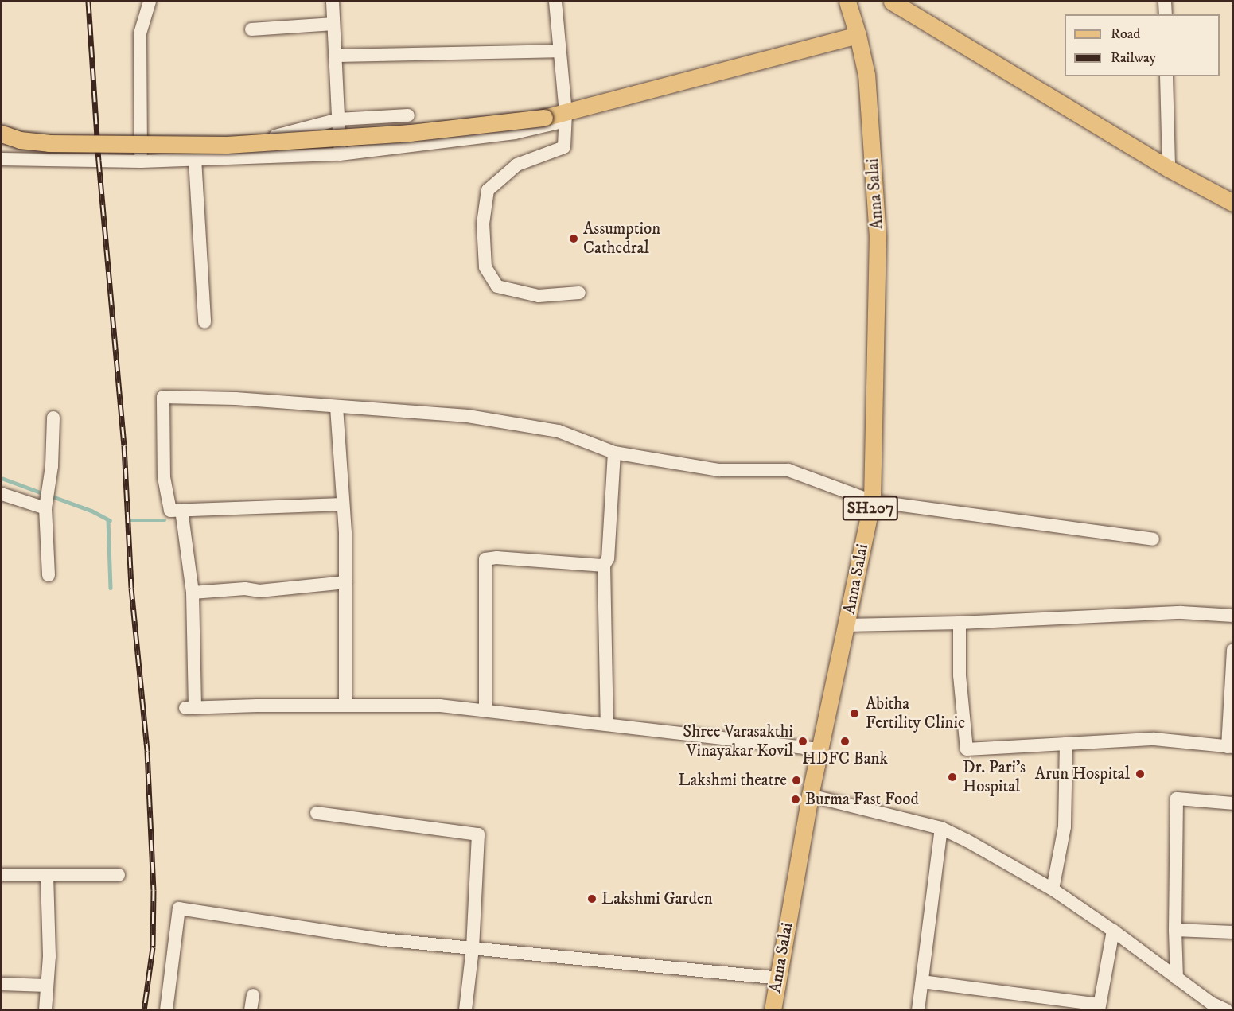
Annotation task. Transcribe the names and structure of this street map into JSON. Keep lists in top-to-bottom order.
{
  "streets": {
    "main road": ["Anna Salai", "SH207"]
  },
  "places": [
    "Assumption Cathedral",
    "Abitha Fertility Clinic",
    "Shree Varasakthi Vinayakar Kovil",
    "HDFC Bank",
    "Arun Hospital",
    "Dr. Pari's Hospital",
    "Lakshmi theatre",
    "Burma Fast Food",
    "Lakshmi Garden"
  ],
  "legend": ["Road", "Railway"]
}
